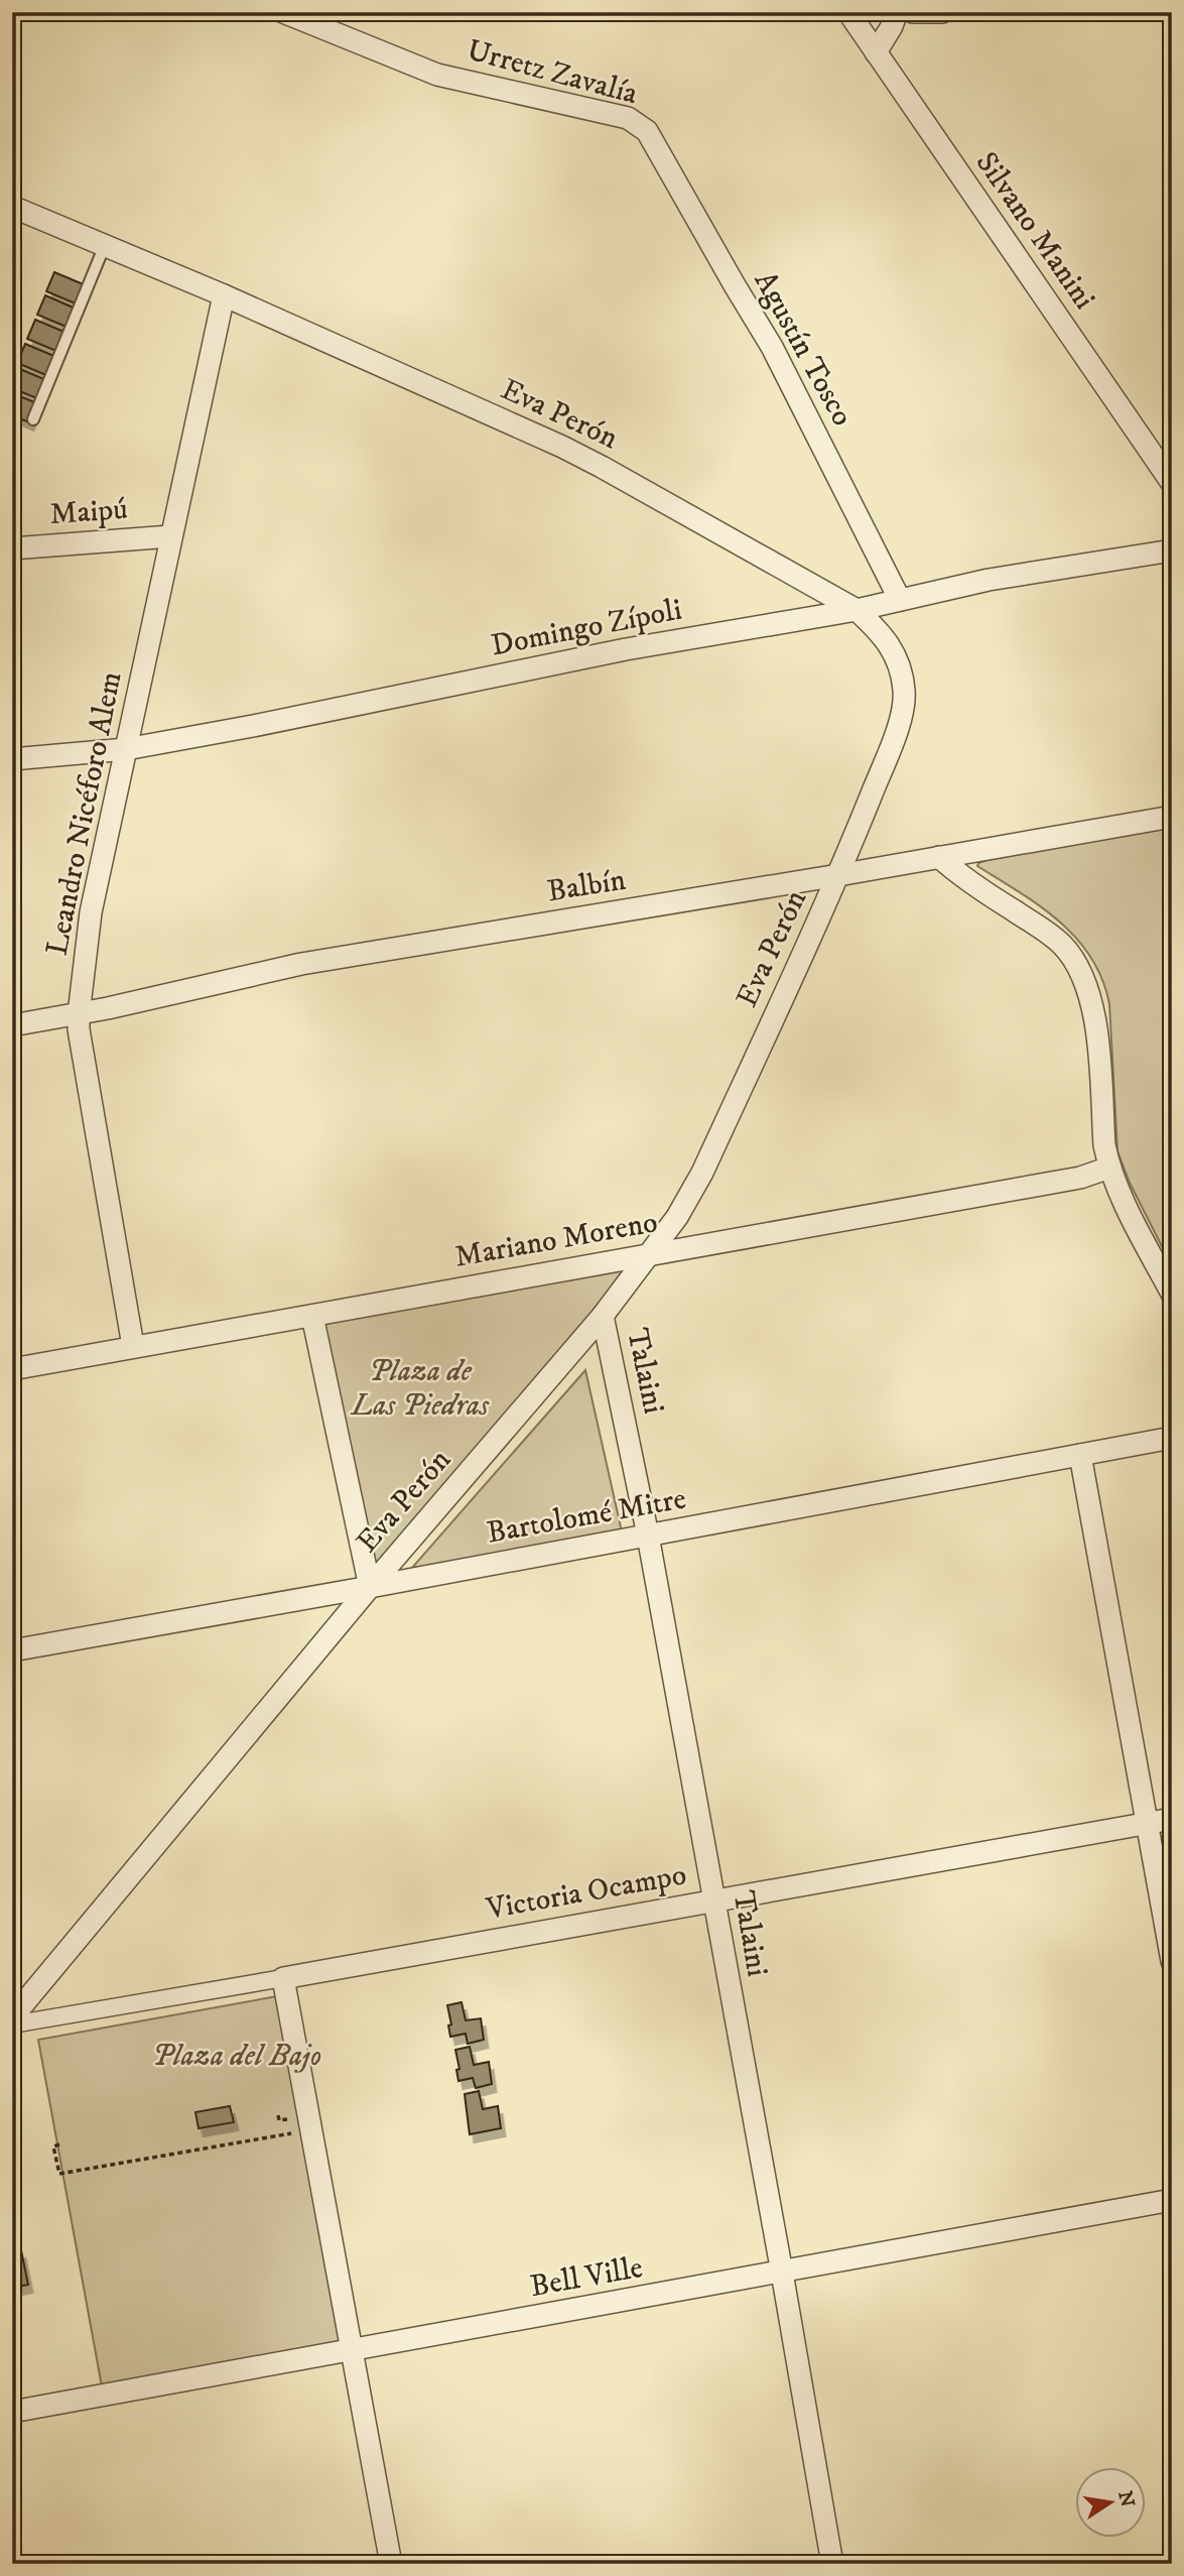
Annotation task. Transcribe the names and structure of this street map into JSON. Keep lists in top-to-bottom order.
{
  "streets": {
    "street": [
      "Urretz Zavalía",
      "Silvano Manini",
      "Agustín Tosco",
      "Eva Perón",
      "Maipú",
      "Domingo Zípoli",
      "Leandro Nicéforo Alem",
      "Balbín",
      "Mariano Moreno",
      "Talaini",
      "Bartolomé Mitre",
      "Victoria Ocampo",
      "Bell Ville"
    ]
  },
  "crossings": [
    ["Urretz Zavalía", "Agustín Tosco"],
    ["Agustín Tosco", "Domingo Zípoli"],
    ["Eva Perón", "Domingo Zípoli"],
    ["Eva Perón", "Leandro Nicéforo Alem"],
    ["Eva Perón", "Balbín"],
    ["Eva Perón", "Mariano Moreno"],
    ["Eva Perón", "Talaini"],
    ["Eva Perón", "Bartolomé Mitre"],
    ["Maipú", "Leandro Nicéforo Alem"],
    ["Domingo Zípoli", "Leandro Nicéforo Alem"],
    ["Leandro Nicéforo Alem", "Balbín"],
    ["Leandro Nicéforo Alem", "Mariano Moreno"],
    ["Talaini", "Bartolomé Mitre"],
    ["Talaini", "Victoria Ocampo"],
    ["Talaini", "Bell Ville"]
  ],
  "parks": ["Plaza de Las Piedras", "Plaza del Bajo"],
  "north": "right"
}
